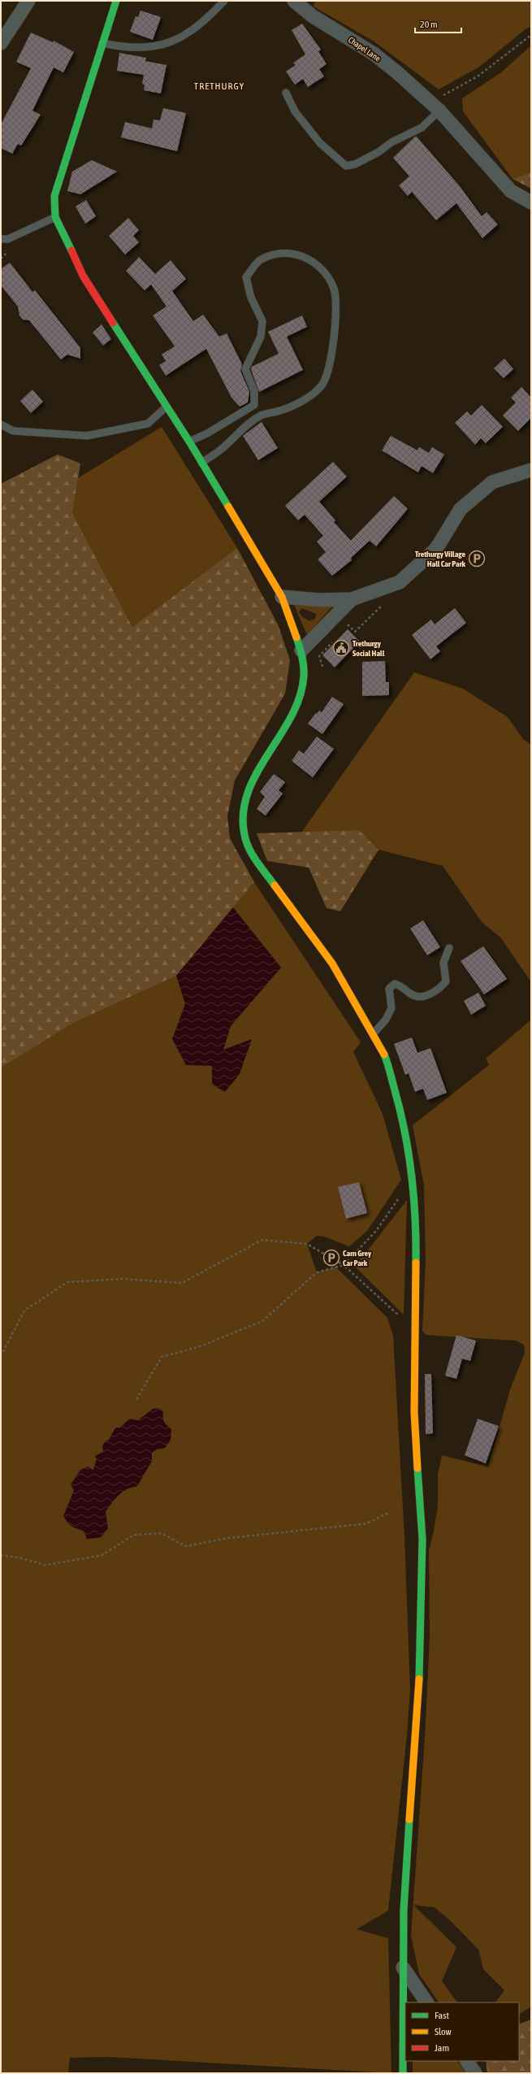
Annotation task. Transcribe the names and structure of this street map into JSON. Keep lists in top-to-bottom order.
{
  "streets": {
    "street": ["Chapel Lane"]
  },
  "districts": ["TRETHURGY"],
  "places": {
    "parking": ["Trethurgy Village Hall Car Park", "Carn Grey Car Park"],
    "public building": ["Trethurgy Social Hall"]
  },
  "legend": ["Fast", "Slow", "Jam"],
  "scale_bar": "20 m"
}
